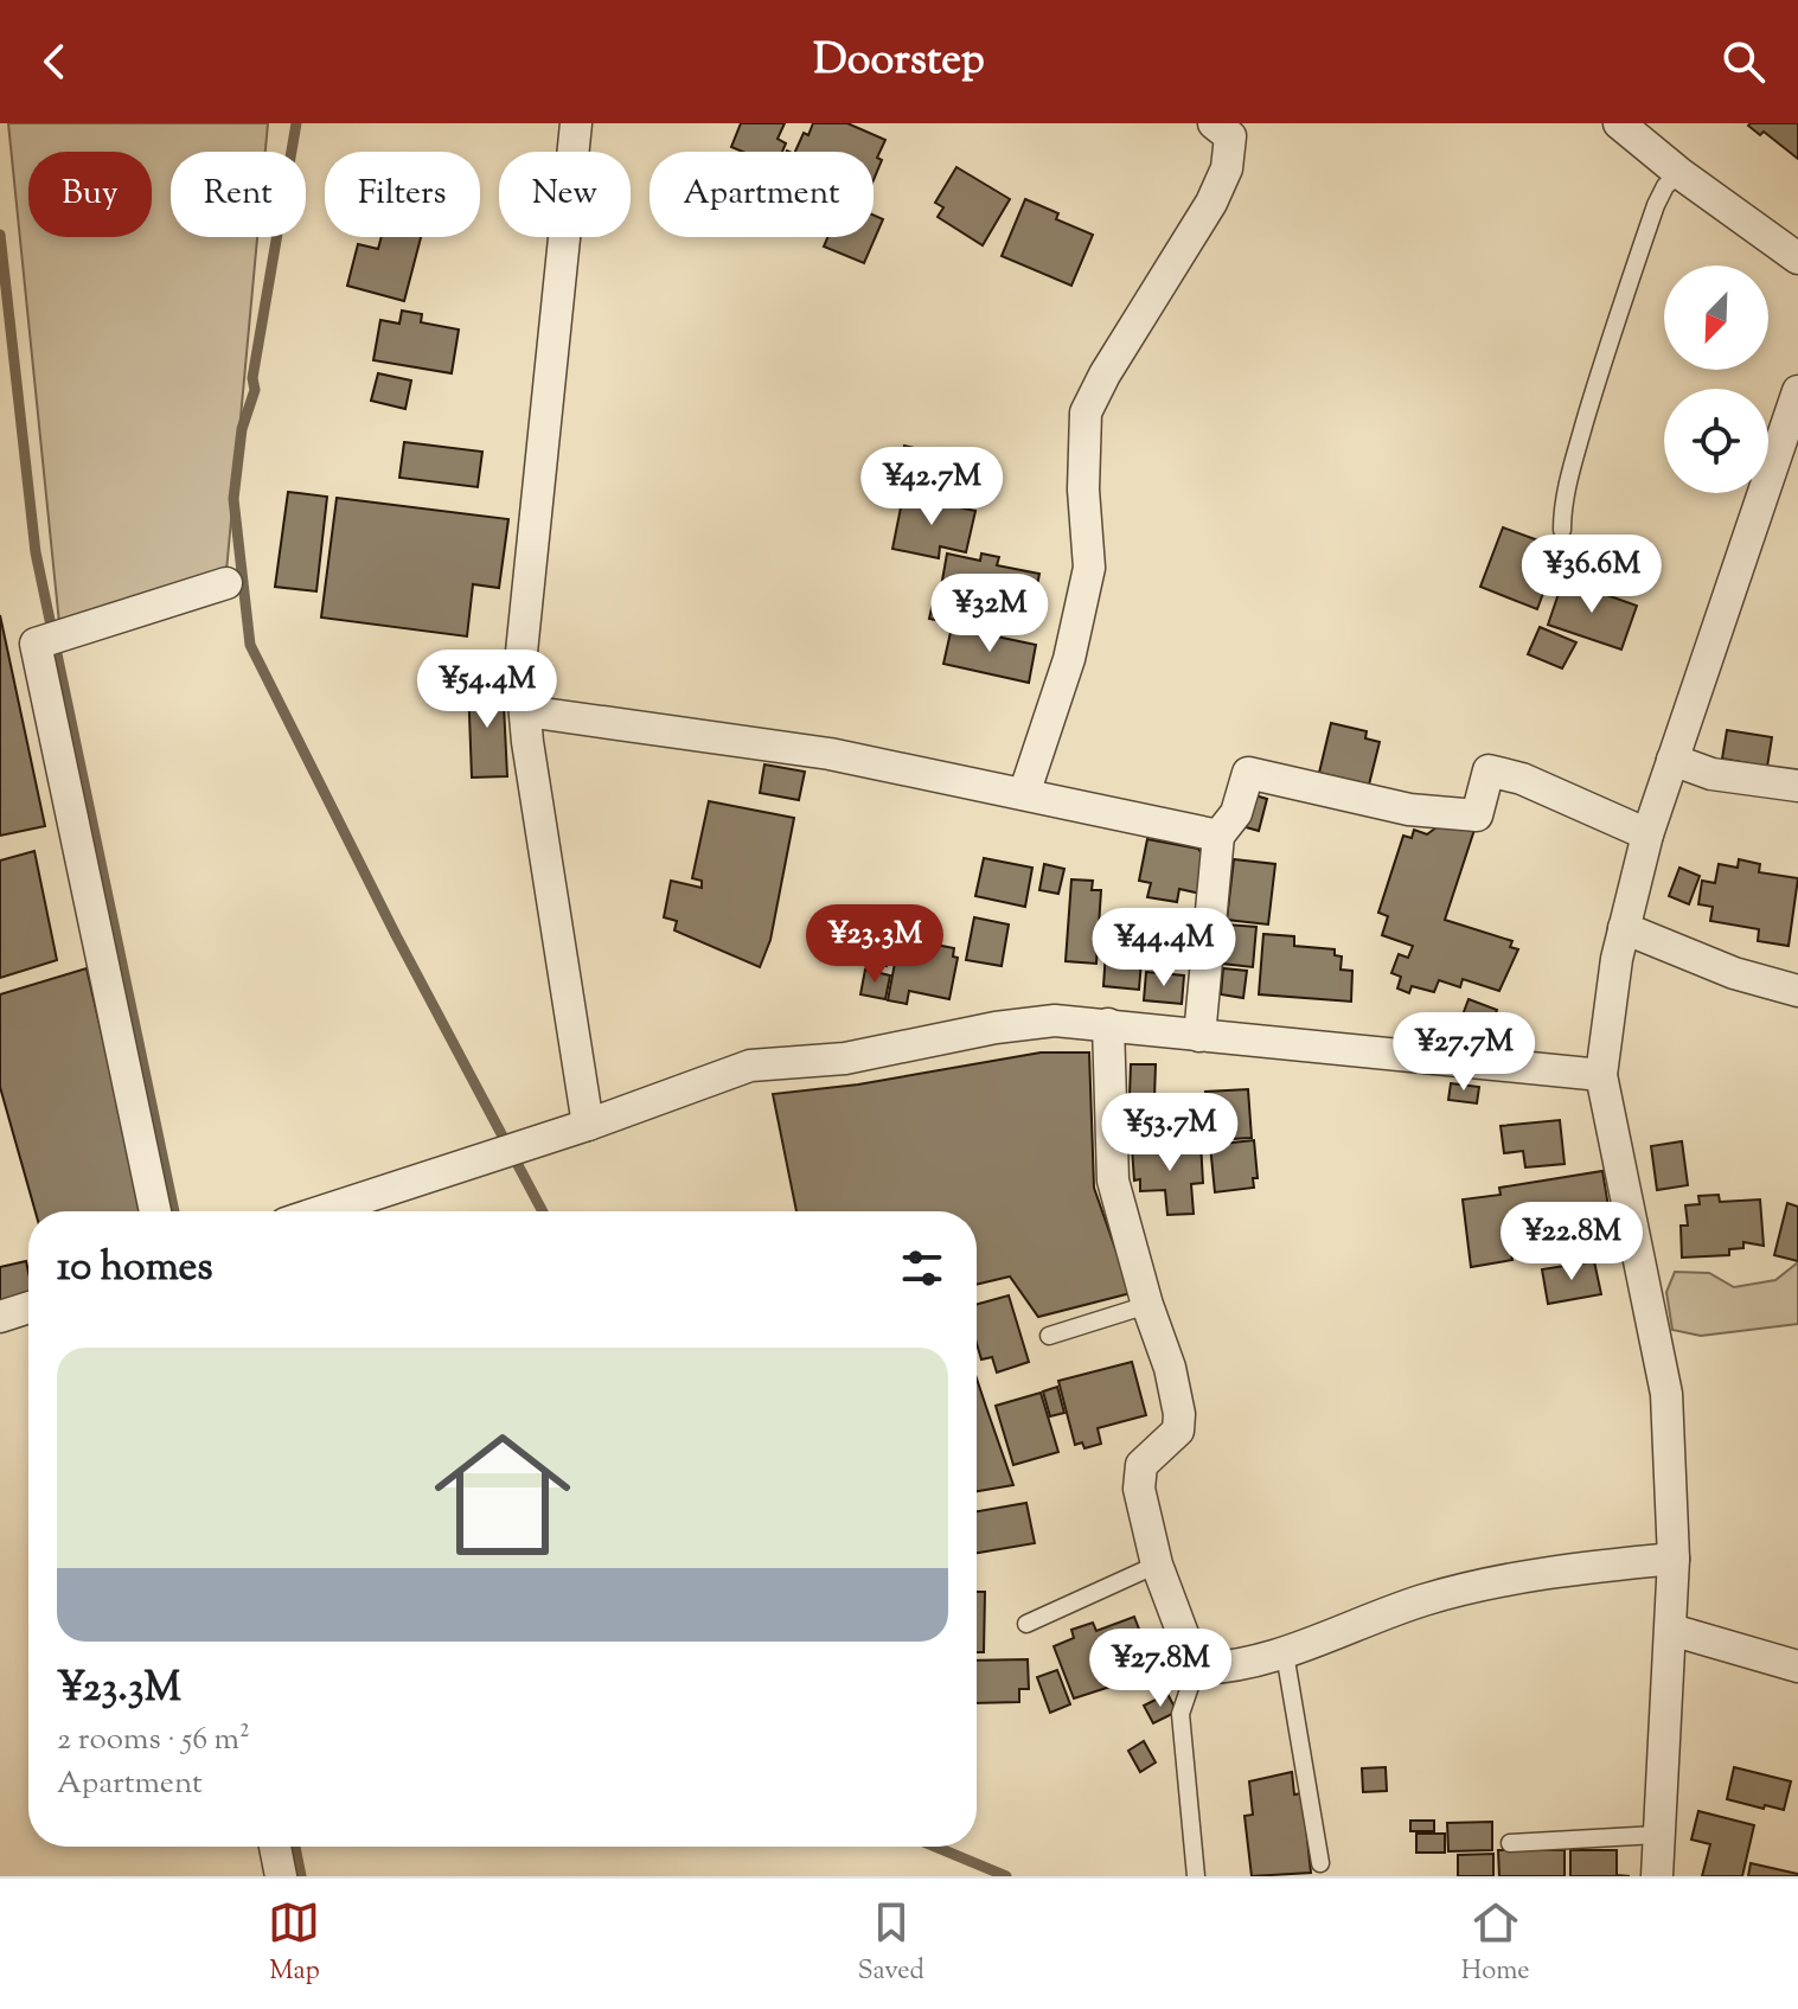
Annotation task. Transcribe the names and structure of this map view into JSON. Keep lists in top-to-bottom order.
{
  "north": "bottom left",
  "page": {
    "header": "Doorstep",
    "chip": [
      "Buy",
      "Rent",
      "Filters",
      "New",
      "Apartment"
    ],
    "price": [
      "¥42.7M",
      "¥36.6M",
      "¥32M",
      "¥54.4M",
      "¥23.3M",
      "¥44.4M",
      "¥27.7M",
      "¥53.7M",
      "¥22.8M",
      "¥27.8M"
    ],
    "heading": "10 homes",
    "list": [
      {
        "name": "¥23.3M",
        "note": "2 rooms · 56 m² · Apartment"
      }
    ],
    "tabs": ["Map", "Saved", "Home"]
  }
}
